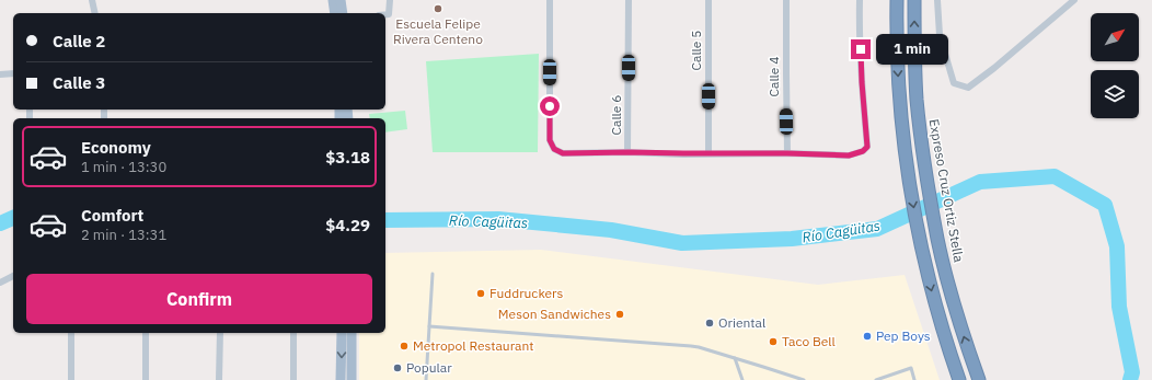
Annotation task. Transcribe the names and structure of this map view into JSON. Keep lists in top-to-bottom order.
{
  "streets": {
    "highway": ["Expreso Cruz Ortiz Stella"],
    "street": ["Calle 5", "Calle 4", "Calle 6"]
  },
  "water": ["Río Cagüitas"],
  "places": [
    "Escuela Felipe Rivera Centeno",
    "Fuddruckers",
    "Meson Sandwiches",
    "Oriental",
    "Pep Boys",
    "Taco Bell",
    "Metropol Restaurant",
    "Popular"
  ],
  "north": "top right",
  "page": {
    "banner": ["Calle 2", "Calle 3"],
    "bubble": "1 min",
    "list": [
      {
        "name": "Economy",
        "note": "1 min · 13:30",
        "value": "$3.18"
      },
      {
        "name": "Comfort",
        "note": "2 min · 13:31",
        "value": "$4.29"
      }
    ],
    "buttons": "Confirm"
  }
}
